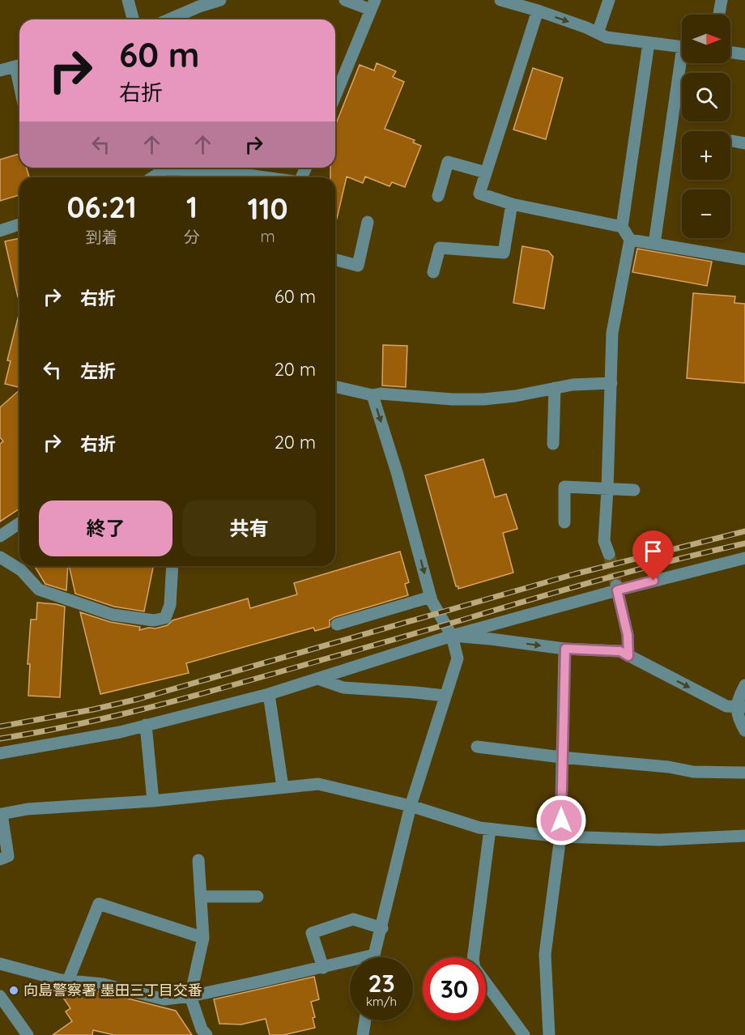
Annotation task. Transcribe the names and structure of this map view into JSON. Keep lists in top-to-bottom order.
{
  "places": ["向島警察署 墨田三丁目交番"],
  "north": "right",
  "page": {
    "map_buttons": ["+", "−"],
    "turn": ["60 m", "右折"],
    "eta": [
      "06:21",
      "到着",
      "1",
      "分",
      "110",
      "m"
    ],
    "list": [
      {
        "name": "右折",
        "value": "60 m"
      },
      {
        "name": "左折",
        "value": "20 m"
      },
      {
        "name": "右折",
        "value": "20 m"
      }
    ],
    "buttons": ["終了", "共有"],
    "speed": "23 km/h",
    "limit": "30"
  }
}
